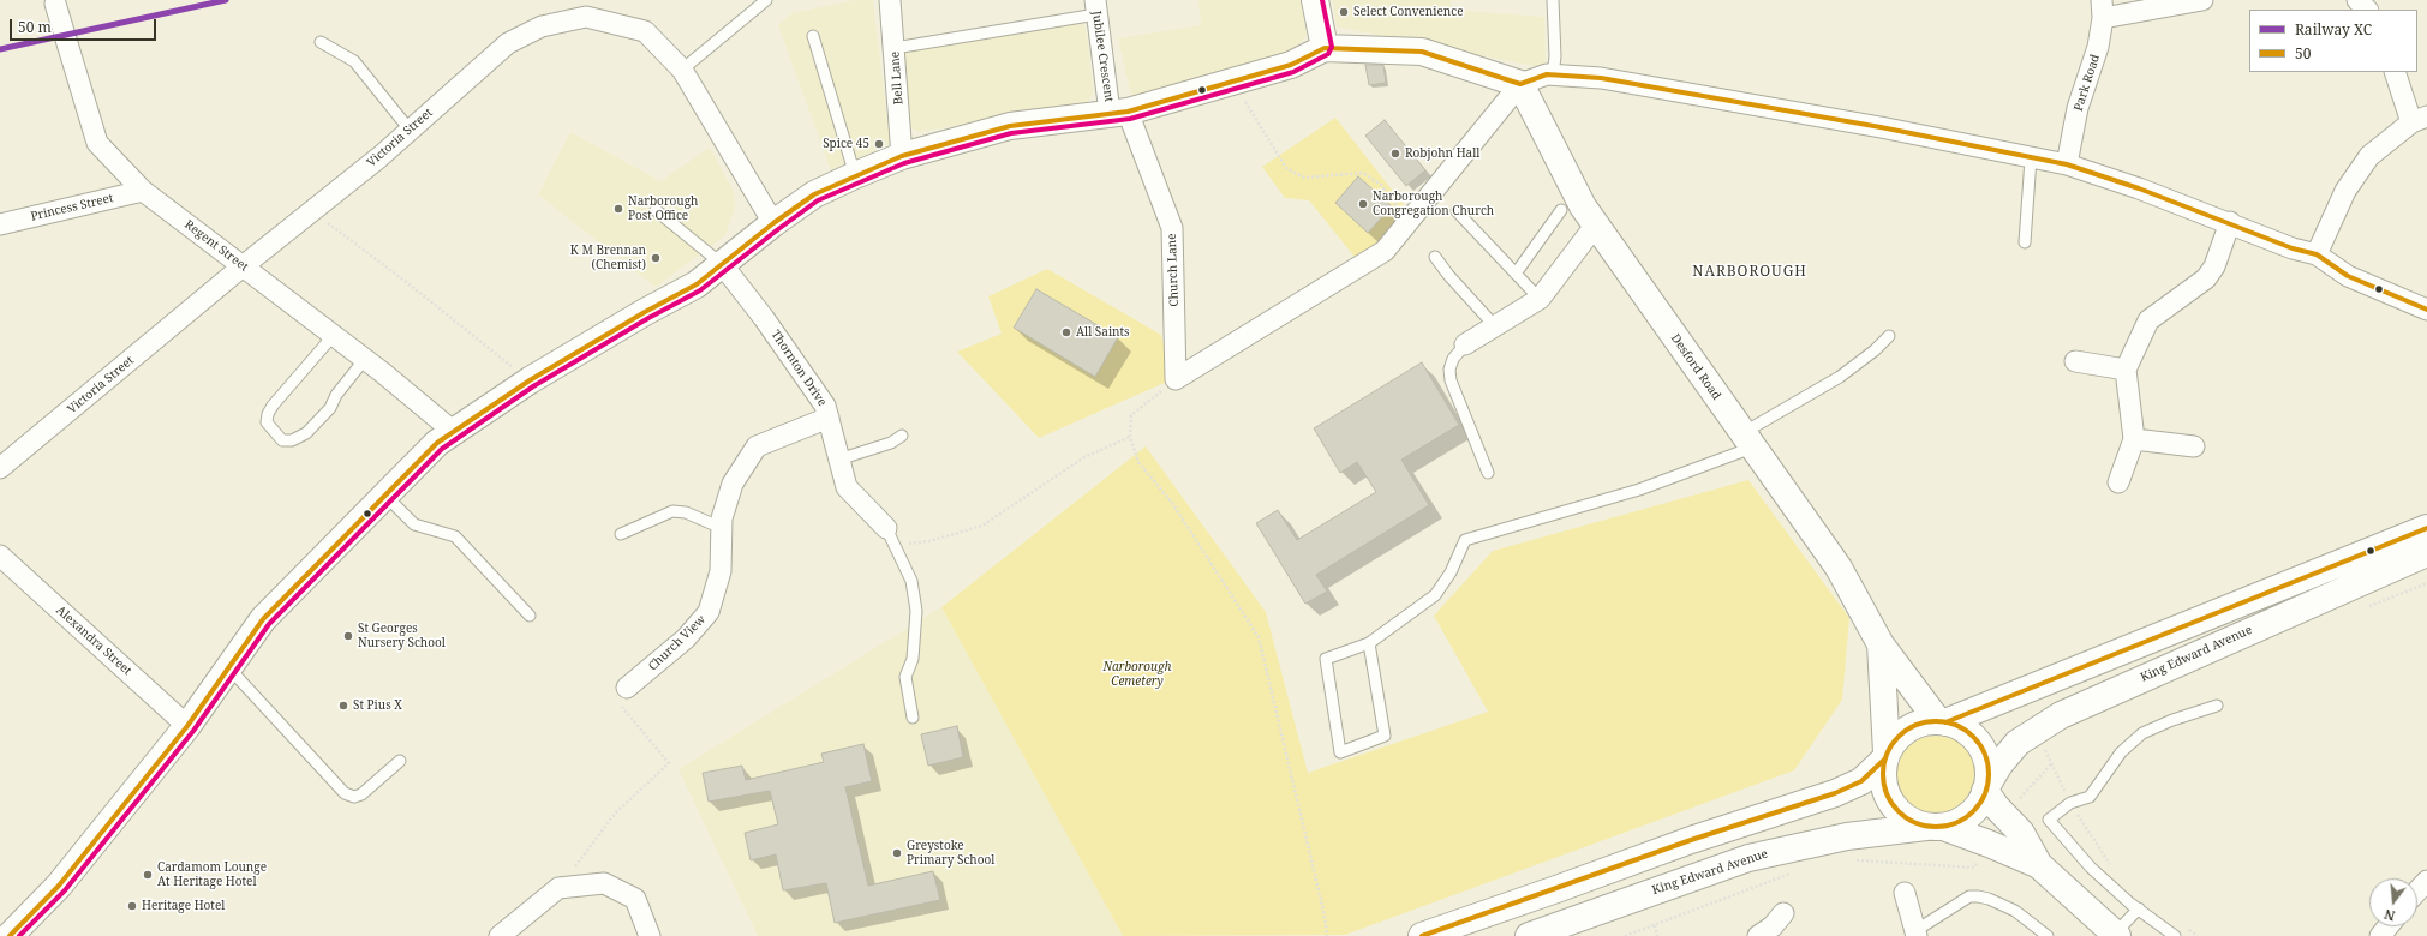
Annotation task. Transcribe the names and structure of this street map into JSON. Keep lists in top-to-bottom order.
{
  "streets": {
    "street": [
      "Jubilee Crescent",
      "Bell Lane",
      "Park Road",
      "Victoria Street",
      "Princess Street",
      "Regent Street",
      "Church Lane",
      "Desford Road",
      "Thornton Drive",
      "Alexandra Street",
      "Church View",
      "King Edward Avenue"
    ]
  },
  "crossings": [
    ["Jubilee Crescent", "Church Lane"],
    ["Victoria Street", "Regent Street"],
    ["Princess Street", "Regent Street"],
    ["Desford Road", "King Edward Avenue"],
    ["Thornton Drive", "Church View"]
  ],
  "districts": ["NARBOROUGH"],
  "parks": ["Narborough Cemetery"],
  "places": [
    "Select Convenience",
    "Spice 45",
    "Robjohn Hall",
    "Narborough Congregation Church",
    "Narborough Post Office",
    "K M Brennan (Chemist)",
    "All Saints",
    "St Georges Nursery School",
    "St Pius X",
    "Greystoke Primary School",
    "Cardamom Lounge At Heritage Hotel",
    "Heritage Hotel"
  ],
  "lines": ["rail line XC", "transit line 50"],
  "legend": ["Railway XC", "50"],
  "scale_bar": "50 m",
  "north": "bottom"
}
